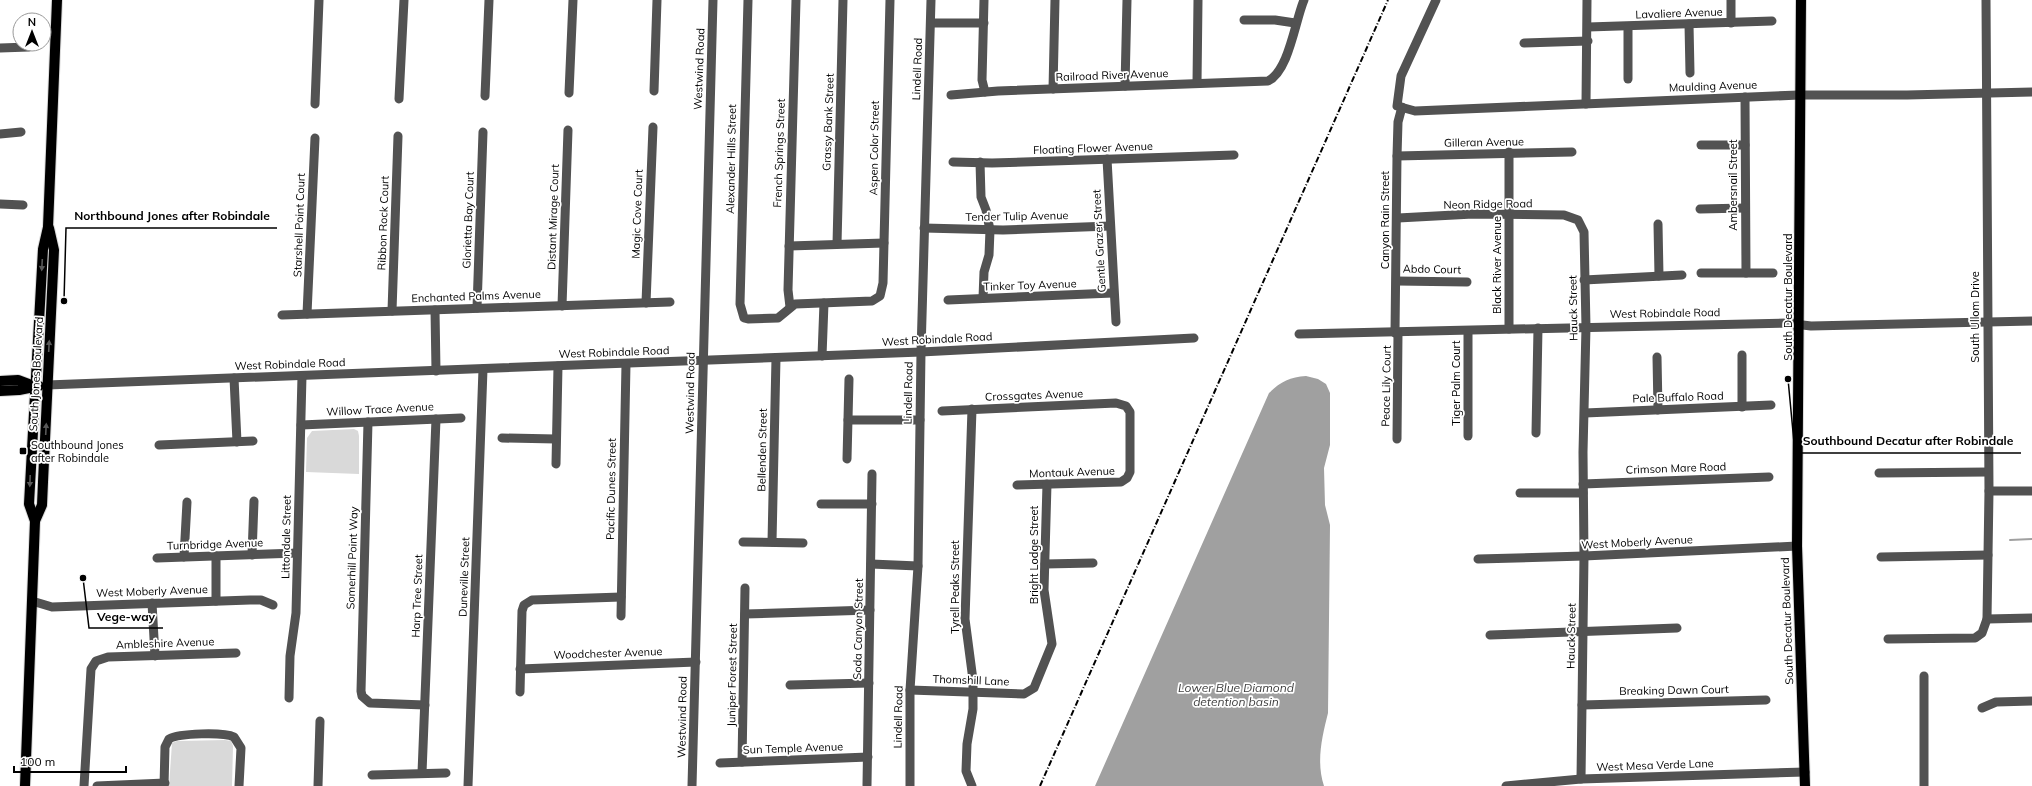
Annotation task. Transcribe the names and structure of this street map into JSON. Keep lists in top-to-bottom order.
{
  "streets": {
    "main road": ["South Decatur Boulevard", "West Robindale Road", "South Jones Boulevard"],
    "street": [
      "Lavaliere Avenue",
      "Westwind Road",
      "Lindell Road",
      "Railroad River Avenue",
      "Maulding Avenue",
      "Grassy Bank Street",
      "Gilleran Avenue",
      "Aspen Color Street",
      "Floating Flower Avenue",
      "French Springs Street",
      "Alexander Hills Street",
      "Ambersnail Street",
      "Neon Ridge Road",
      "Magic Cove Court",
      "Tender Tulip Avenue",
      "Distant Mirage Court",
      "Glorietta Bay Court",
      "Canyon Rain Street",
      "Ribbon Rock Court",
      "Starshell Point Court",
      "Gentle Grazer Street",
      "Black River Avenue",
      "Abdo Court",
      "Tinker Toy Avenue",
      "Enchanted Palms Avenue",
      "Hauck Street",
      "South Ullom Drive",
      "Tiger Palm Court",
      "Peace Lily Court",
      "Crossgates Avenue",
      "Pale Buffalo Road",
      "Willow Trace Avenue",
      "Bellenden Street",
      "Crimson Mare Road",
      "Montauk Avenue",
      "Pacific Dunes Street",
      "Littondale Street",
      "West Moberly Avenue",
      "Turnbridge Avenue",
      "Bright Lodge Street",
      "Somerhill Point Way",
      "Duneville Street",
      "Tyrell Peaks Street",
      "Harp Tree Street",
      "Soda Canyon Street",
      "Ambleshire Avenue",
      "Woodchester Avenue",
      "Juniper Forest Street",
      "Thomshill Lane",
      "Breaking Dawn Court",
      "Sun Temple Avenue",
      "West Mesa Verde Lane"
    ]
  },
  "crossings": [
    ["Westwind Road", "West Robindale Road"],
    ["Westwind Road", "Woodchester Avenue"],
    ["Lindell Road", "Tender Tulip Avenue"],
    ["Lindell Road", "West Robindale Road"],
    ["Lindell Road", "Thomshill Lane"],
    ["Maulding Avenue", "Ambersnail Street"],
    ["Maulding Avenue", "Canyon Rain Street"],
    ["Maulding Avenue", "South Decatur Boulevard"],
    ["Maulding Avenue", "South Ullom Drive"],
    ["Gilleran Avenue", "Canyon Rain Street"],
    ["Gilleran Avenue", "Black River Avenue"],
    ["Floating Flower Avenue", "Gentle Grazer Street"],
    ["French Springs Street", "Alexander Hills Street"],
    ["Neon Ridge Road", "Canyon Rain Street"],
    ["Neon Ridge Road", "Black River Avenue"],
    ["Neon Ridge Road", "Hauck Street"],
    ["Magic Cove Court", "Enchanted Palms Avenue"],
    ["Tender Tulip Avenue", "Gentle Grazer Street"],
    ["Distant Mirage Court", "Enchanted Palms Avenue"],
    ["Glorietta Bay Court", "Enchanted Palms Avenue"],
    ["Canyon Rain Street", "Abdo Court"],
    ["Canyon Rain Street", "West Robindale Road"],
    ["Canyon Rain Street", "Peace Lily Court"],
    ["Ribbon Rock Court", "Enchanted Palms Avenue"],
    ["Starshell Point Court", "Enchanted Palms Avenue"],
    ["Gentle Grazer Street", "Tinker Toy Avenue"],
    ["Black River Avenue", "West Robindale Road"],
    ["South Decatur Boulevard", "West Robindale Road"],
    ["South Decatur Boulevard", "West Moberly Avenue"],
    ["South Decatur Boulevard", "West Mesa Verde Lane"],
    ["Hauck Street", "West Robindale Road"],
    ["Hauck Street", "Pale Buffalo Road"],
    ["Hauck Street", "Crimson Mare Road"],
    ["Hauck Street", "West Moberly Avenue"],
    ["Hauck Street", "Breaking Dawn Court"],
    ["Hauck Street", "West Mesa Verde Lane"],
    ["West Robindale Road", "South Ullom Drive"],
    ["West Robindale Road", "South Jones Boulevard"],
    ["West Robindale Road", "Tiger Palm Court"],
    ["West Robindale Road", "Peace Lily Court"],
    ["West Robindale Road", "Bellenden Street"],
    ["West Robindale Road", "Pacific Dunes Street"],
    ["West Robindale Road", "Littondale Street"],
    ["West Robindale Road", "Duneville Street"],
    ["South Jones Boulevard", "West Moberly Avenue"],
    ["Crossgates Avenue", "Montauk Avenue"],
    ["Crossgates Avenue", "Tyrell Peaks Street"],
    ["Willow Trace Avenue", "Littondale Street"],
    ["Willow Trace Avenue", "Somerhill Point Way"],
    ["Willow Trace Avenue", "Harp Tree Street"],
    ["Montauk Avenue", "Bright Lodge Street"],
    ["Littondale Street", "Turnbridge Avenue"],
    ["Bright Lodge Street", "Thomshill Lane"],
    ["Somerhill Point Way", "Harp Tree Street"],
    ["Tyrell Peaks Street", "Thomshill Lane"],
    ["Soda Canyon Street", "Sun Temple Avenue"],
    ["Juniper Forest Street", "Sun Temple Avenue"]
  ],
  "water": ["Lower Blue Diamond detention basin"],
  "places": {
    "other": ["Northbound Jones after Robindale", "Southbound Decatur after Robindale", "Vege-way"],
    "transit": ["Southbound Jones after Robindale"]
  },
  "scale_bar": "100 m",
  "north": "top"
}
